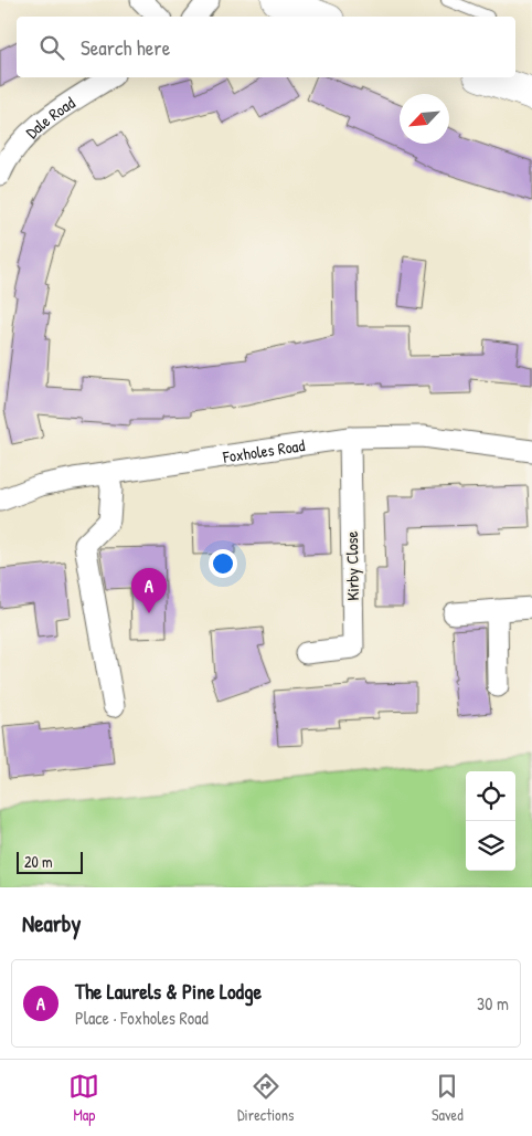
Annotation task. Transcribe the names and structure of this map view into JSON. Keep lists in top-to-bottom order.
{
  "streets": {
    "street": ["Dale Road", "Foxholes Road", "Kirby Close"]
  },
  "crossings": [
    ["Foxholes Road", "Kirby Close"]
  ],
  "scale_bar": "20 m",
  "north": "bottom left",
  "page": {
    "search": "Search here",
    "pins": "A",
    "scale": "20 m",
    "heading": "Nearby",
    "list": [
      {
        "mark": "A",
        "name": "The Laurels & Pine Lodge",
        "note": "Place · Foxholes Road",
        "value": "30 m"
      }
    ],
    "nav": ["Map", "Directions", "Saved"]
  }
}
